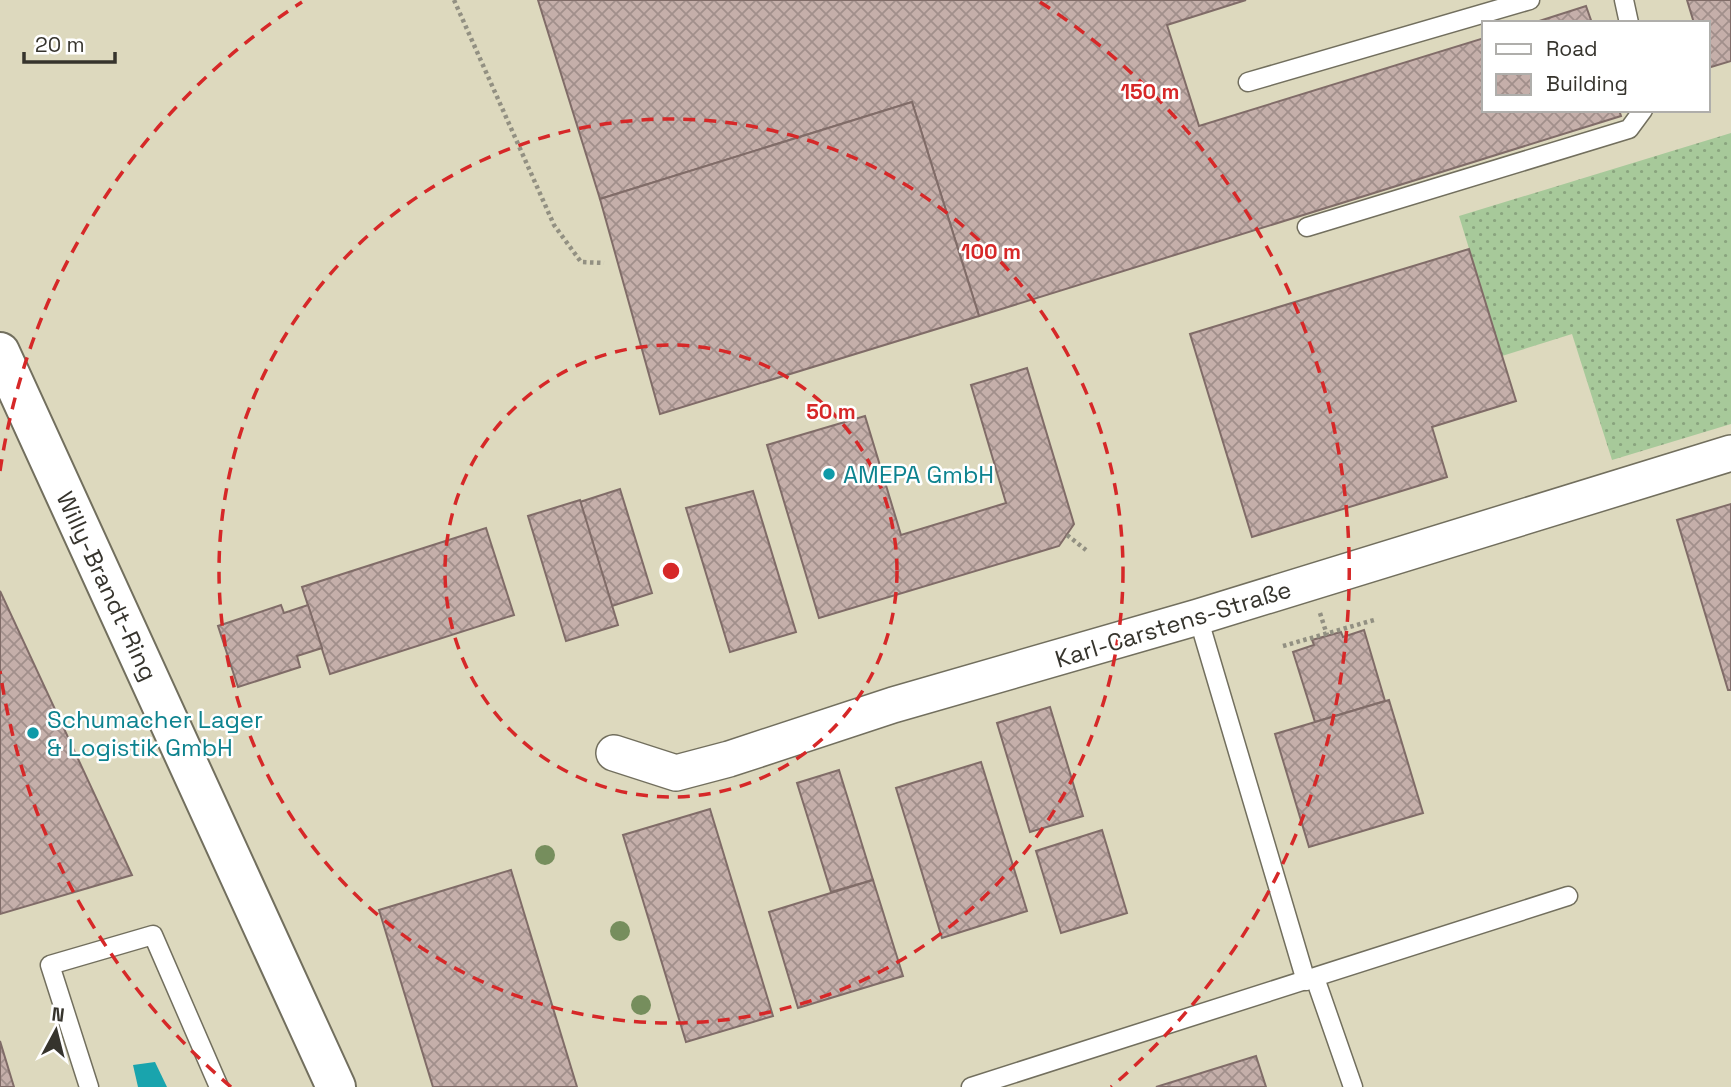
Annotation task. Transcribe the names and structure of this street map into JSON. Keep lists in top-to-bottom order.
{
  "streets": {
    "street": ["Willy-Brandt-Ring", "Karl-Carstens-Straße"]
  },
  "places": ["AMEPA GmbH", "Schumacher Lager & Logistik GmbH"],
  "legend": ["Road", "Building"],
  "scale_bar": "20 m",
  "north": "top",
  "rings": ["150 m", "100 m", "50 m"]
}
